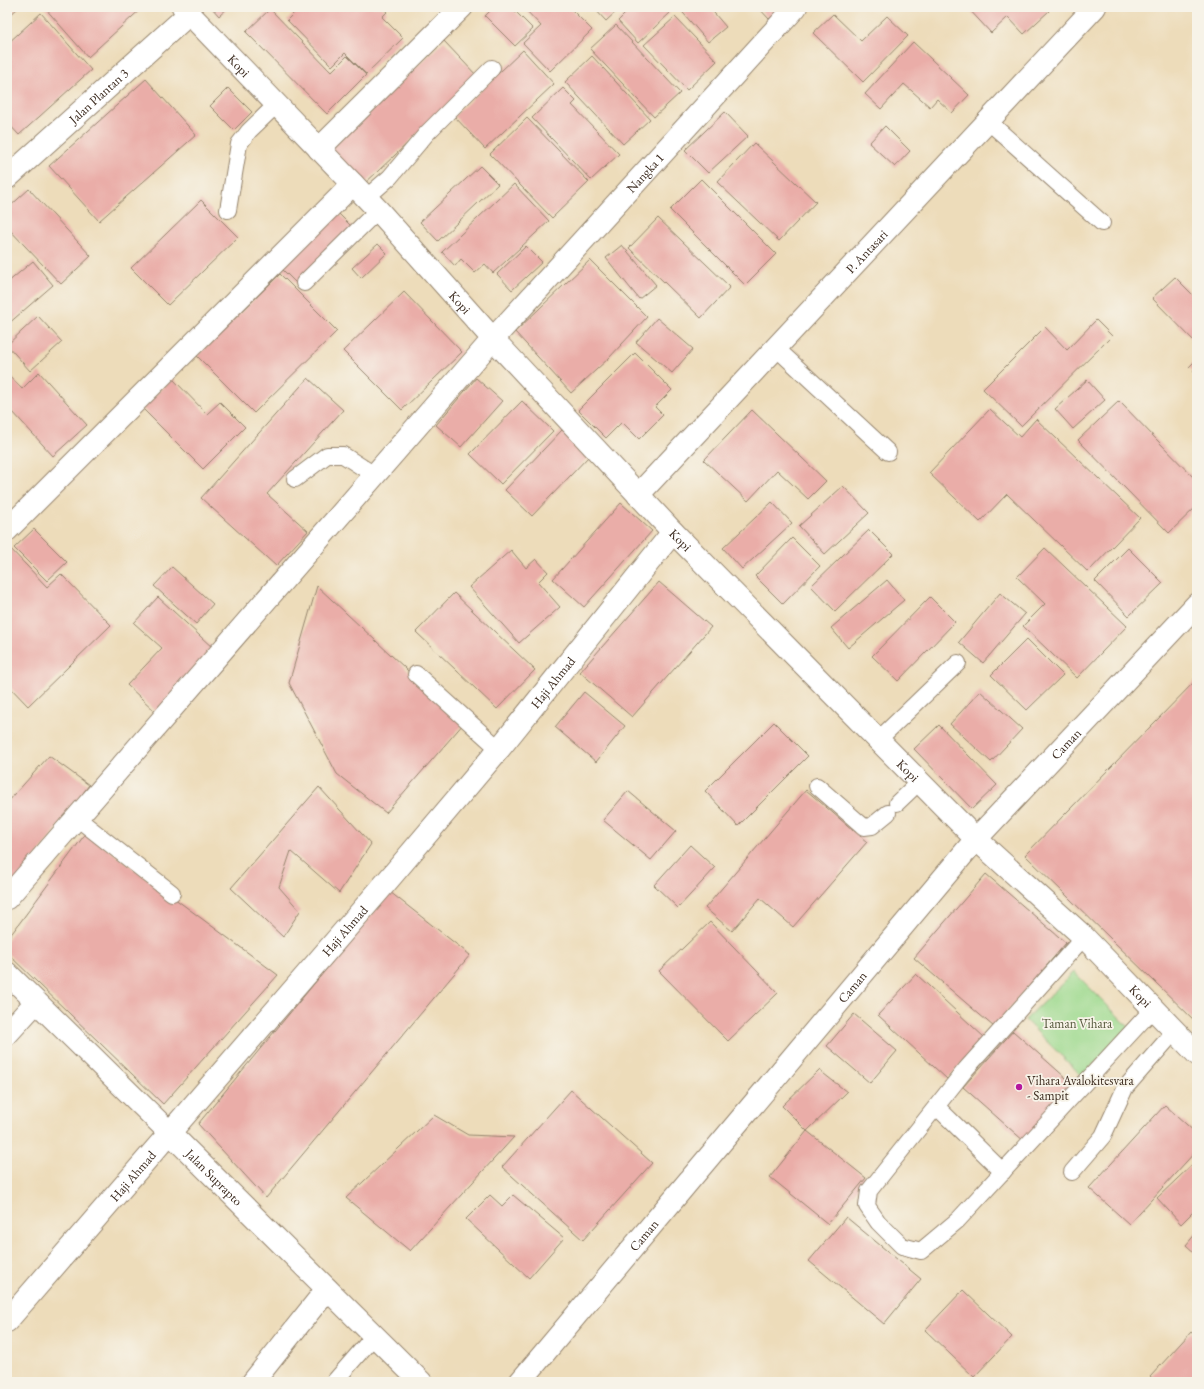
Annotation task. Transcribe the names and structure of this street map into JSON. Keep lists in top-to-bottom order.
{
  "streets": {
    "street": [
      "Kopi",
      "Jalan Plantan 3",
      "Nangka 1",
      "P. Antasari",
      "Haji Ahmad",
      "Caman",
      "Jalan Suprapto"
    ]
  },
  "crossings": [
    ["Kopi", "Jalan Plantan 3"],
    ["Kopi", "Nangka 1"],
    ["Kopi", "P. Antasari"],
    ["Kopi", "Haji Ahmad"],
    ["Kopi", "Caman"],
    ["Haji Ahmad", "Jalan Suprapto"]
  ],
  "parks": ["Taman Vihara"],
  "places": ["Vihara Avalokitesvara - Sampit"]
}
